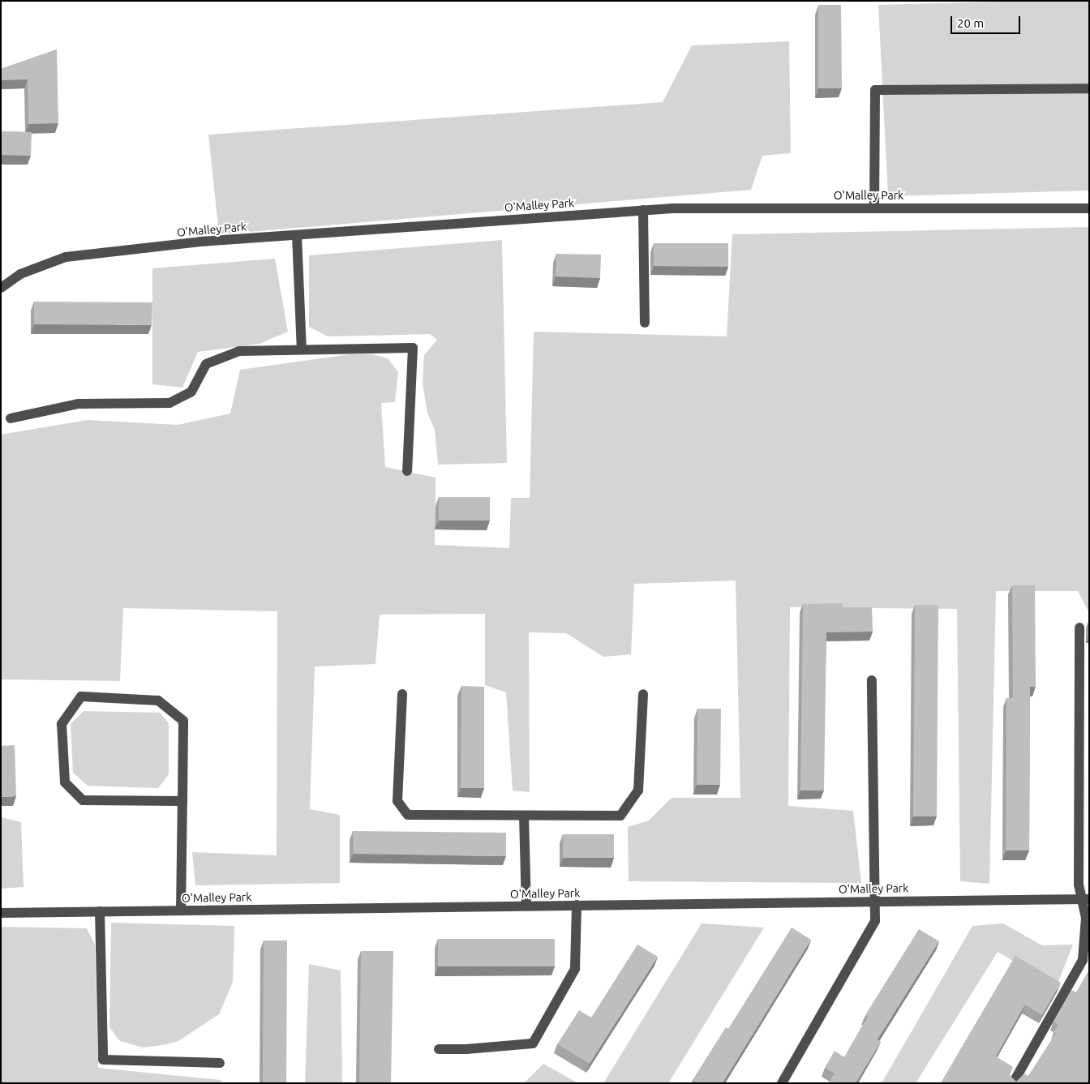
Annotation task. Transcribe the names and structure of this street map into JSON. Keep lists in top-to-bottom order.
{
  "streets": {
    "street": ["O'Malley Park"]
  },
  "scale_bar": "20 m"
}
